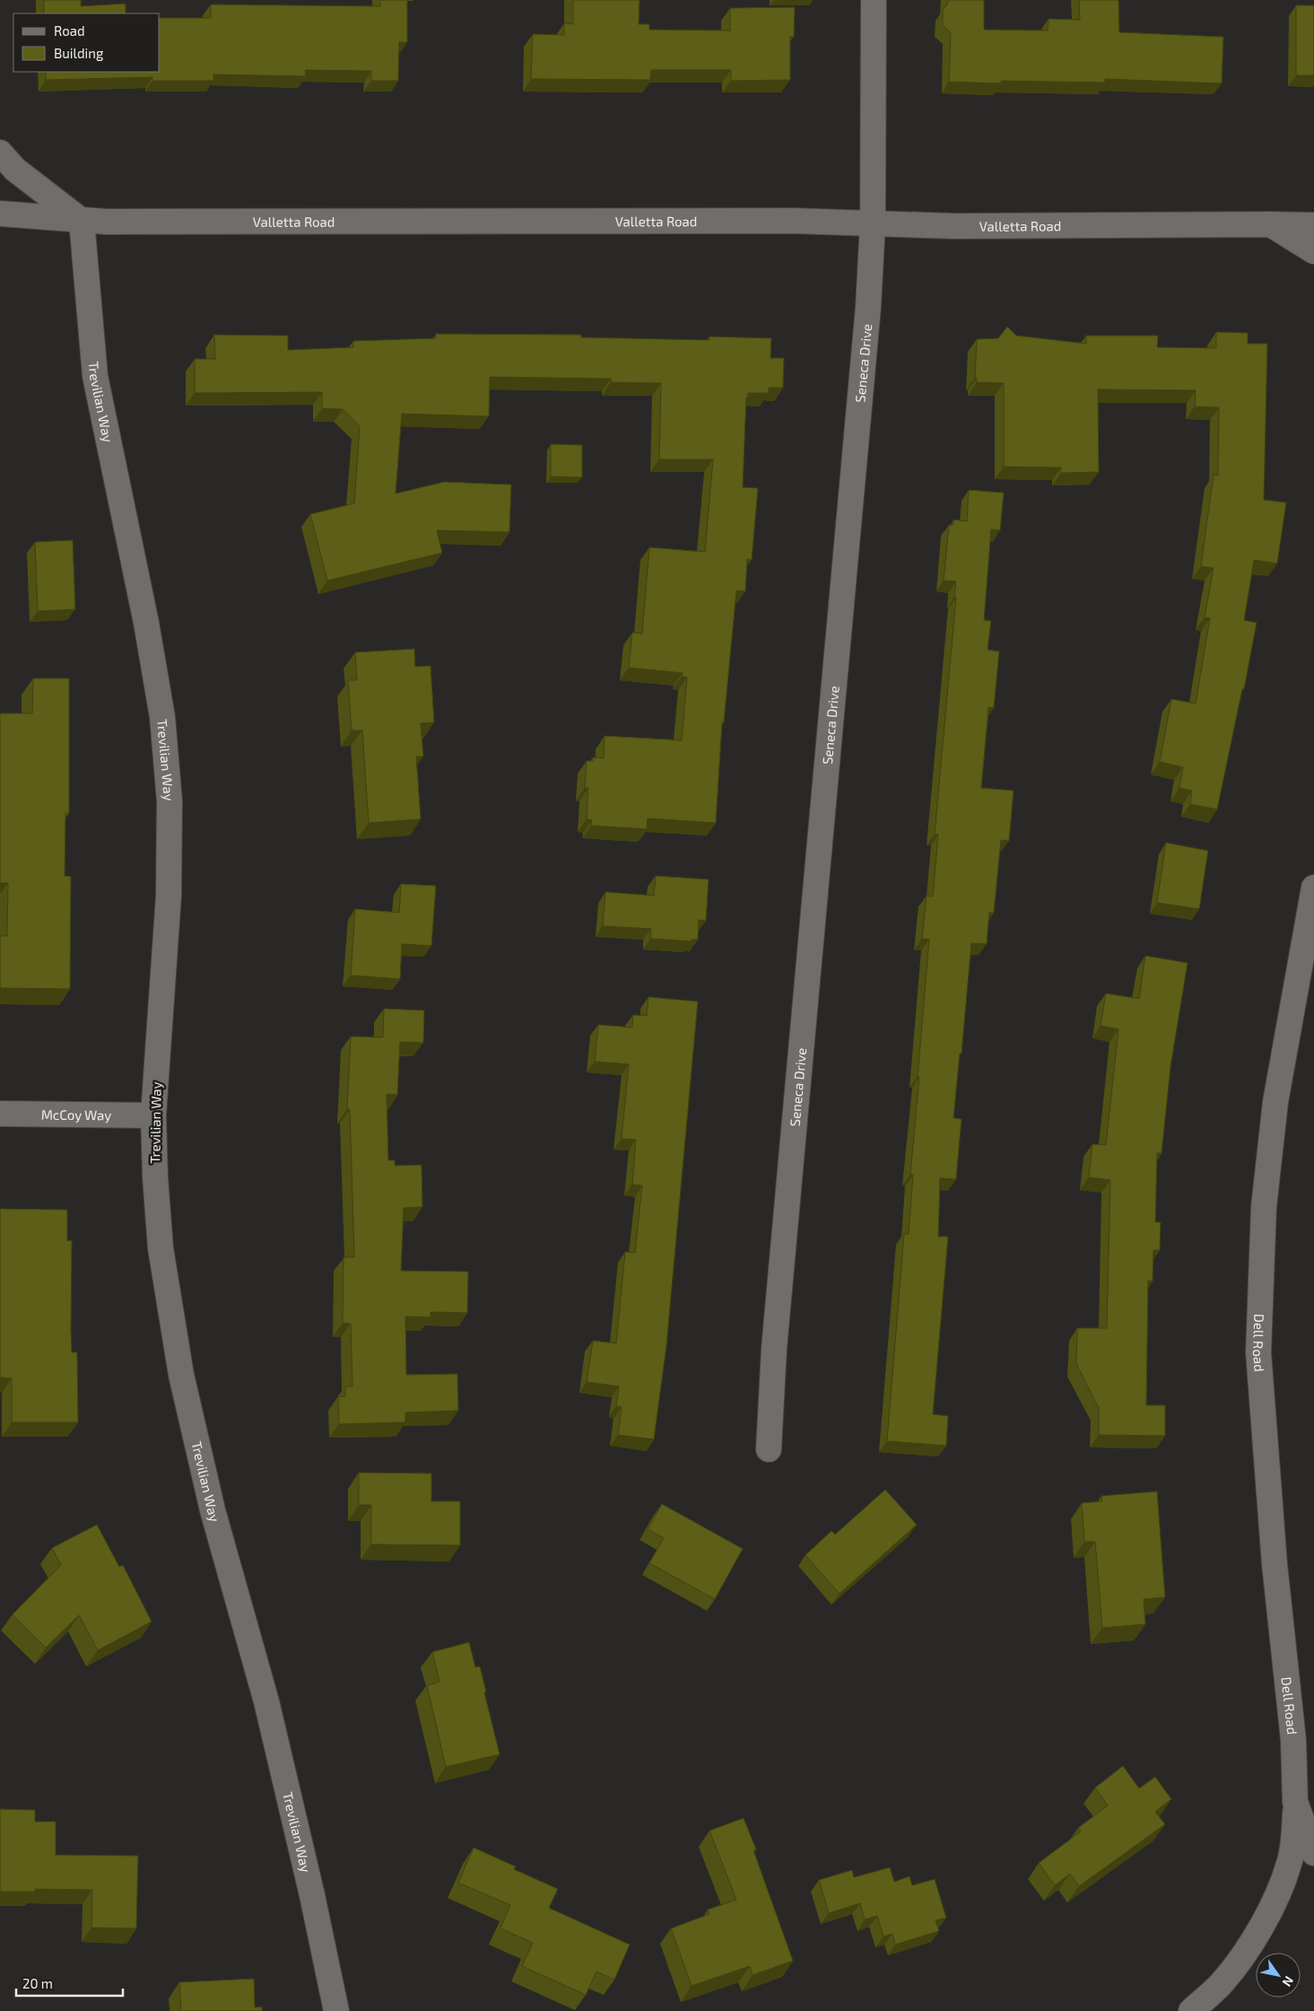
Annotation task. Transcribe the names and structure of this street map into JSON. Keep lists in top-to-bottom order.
{
  "streets": {
    "street": [
      "Valletta Road",
      "Seneca Drive",
      "Trevilian Way",
      "McCoy Way",
      "Dell Road"
    ]
  },
  "crossings": [
    ["Valletta Road", "Seneca Drive"],
    ["Valletta Road", "Trevilian Way"],
    ["Trevilian Way", "McCoy Way"]
  ],
  "legend": ["Road", "Building"],
  "scale_bar": "20 m",
  "north": "bottom right"
}
